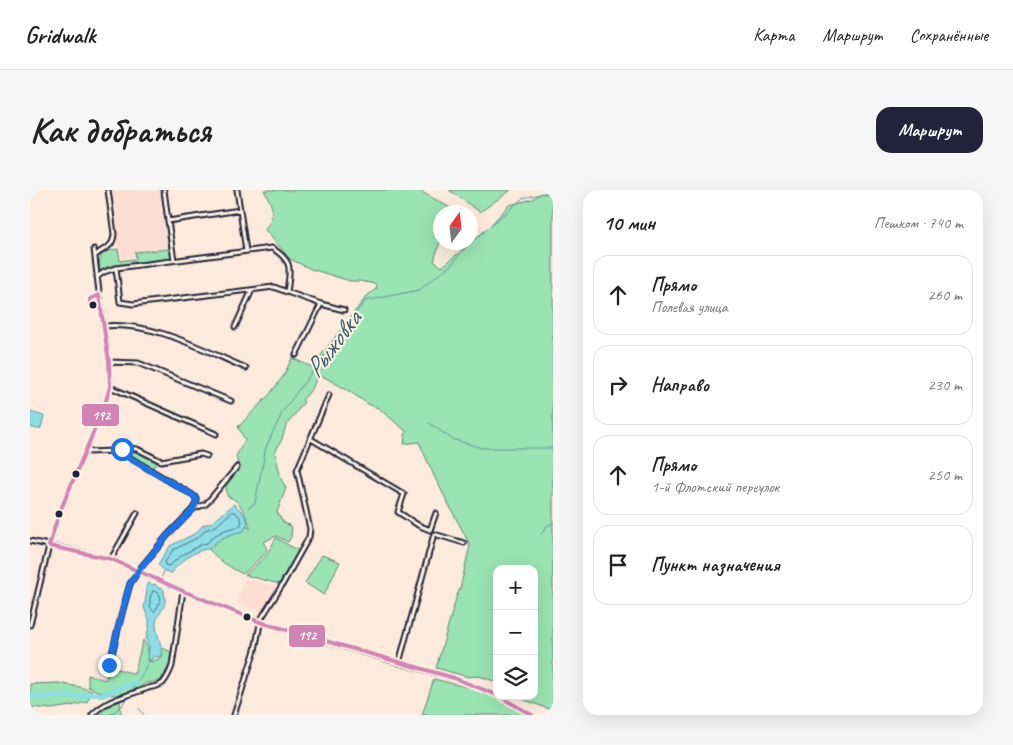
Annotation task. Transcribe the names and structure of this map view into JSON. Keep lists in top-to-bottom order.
{
  "water": ["Рыжовка"],
  "lines": ["transit line 192"],
  "north": "top",
  "page": {
    "header": "Gridwalk",
    "nav": ["Карта", "Маршрут", "Сохранённые"],
    "buttons": "Маршрут",
    "title": "Как добраться",
    "heading": ["10 мин", "Пешком · 740 m"],
    "list": [
      ["Прямо", "Полевая улица", "260 m"],
      ["Направо", "230 m"],
      ["Прямо", "1-й Флотский переулок", "250 m"],
      "Пункт назначения"
    ],
    "map_buttons": ["+", "−"]
  }
}
